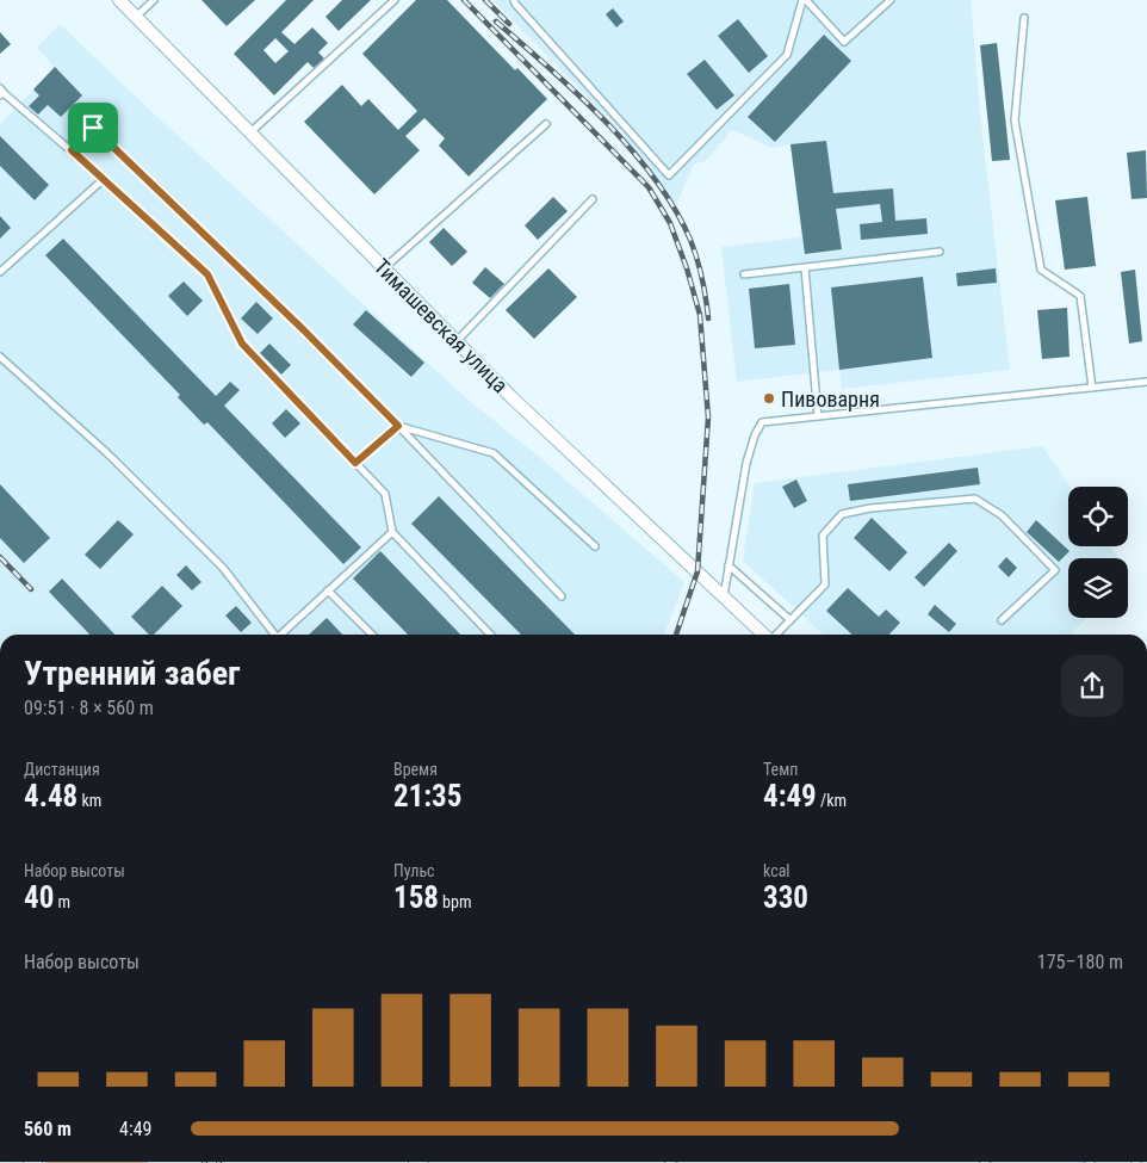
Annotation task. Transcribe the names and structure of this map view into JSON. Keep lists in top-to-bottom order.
{
  "streets": {
    "street": ["Тимашевская улица"]
  },
  "places": ["Пивоварня"],
  "page": {
    "heading": ["Утренний забег", "09:51 · 8 × 560 m"],
    "stats": [
      ["Дистанция", "4.48 km"],
      ["Время", "21:35"],
      ["Темп", "4:49 /km"],
      ["Набор высоты", "40 m"],
      ["Пульс", "158 bpm"],
      ["kcal", "330"]
    ],
    "chart": ["Набор высоты", "175–180 m"],
    "list": [
      {
        "name": "560 m",
        "note": "4:49"
      }
    ]
  }
}
